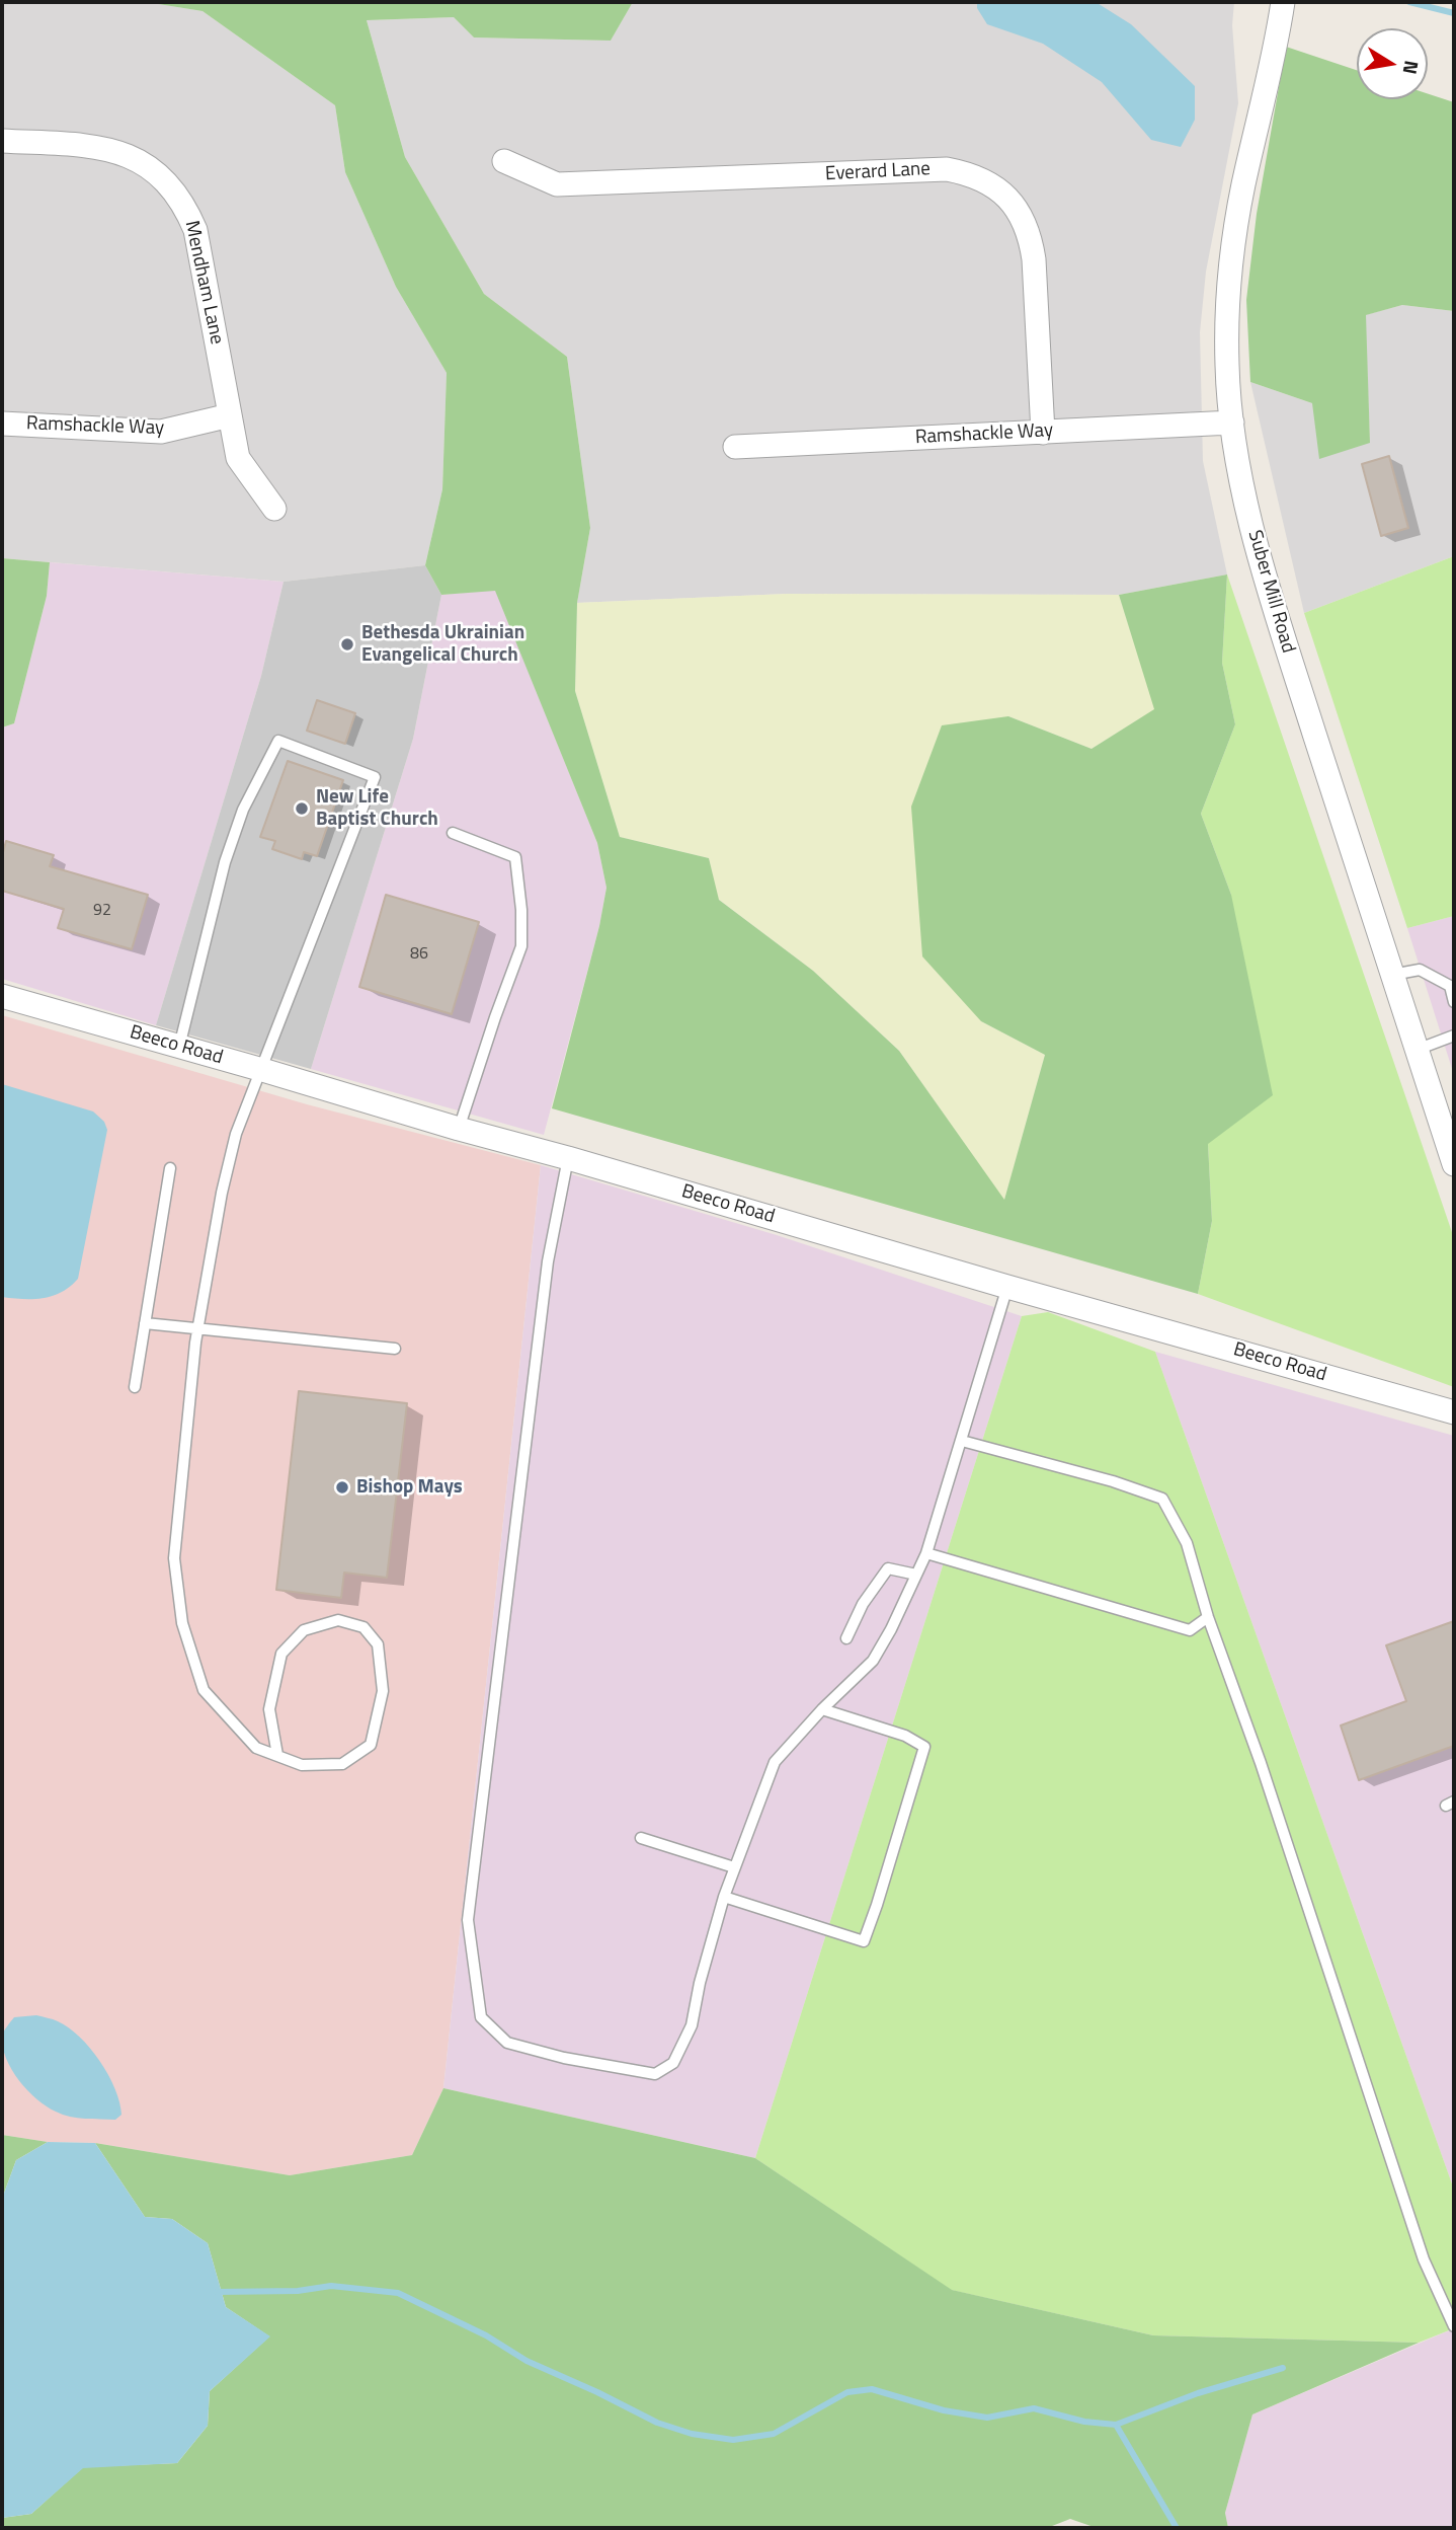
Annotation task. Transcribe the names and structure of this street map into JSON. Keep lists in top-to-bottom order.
{
  "streets": {
    "street": [
      "Everard Lane",
      "Mendham Lane",
      "Ramshackle Way",
      "Suber Mill Road",
      "Beeco Road"
    ]
  },
  "crossings": [
    ["Everard Lane", "Ramshackle Way"],
    ["Mendham Lane", "Ramshackle Way"],
    ["Ramshackle Way", "Suber Mill Road"]
  ],
  "places": ["Bethesda Ukrainian Evangelical Church", "New Life Baptist Church", "Bishop Mays"],
  "house_numbers": ["92", "86"],
  "north": "right"
}
